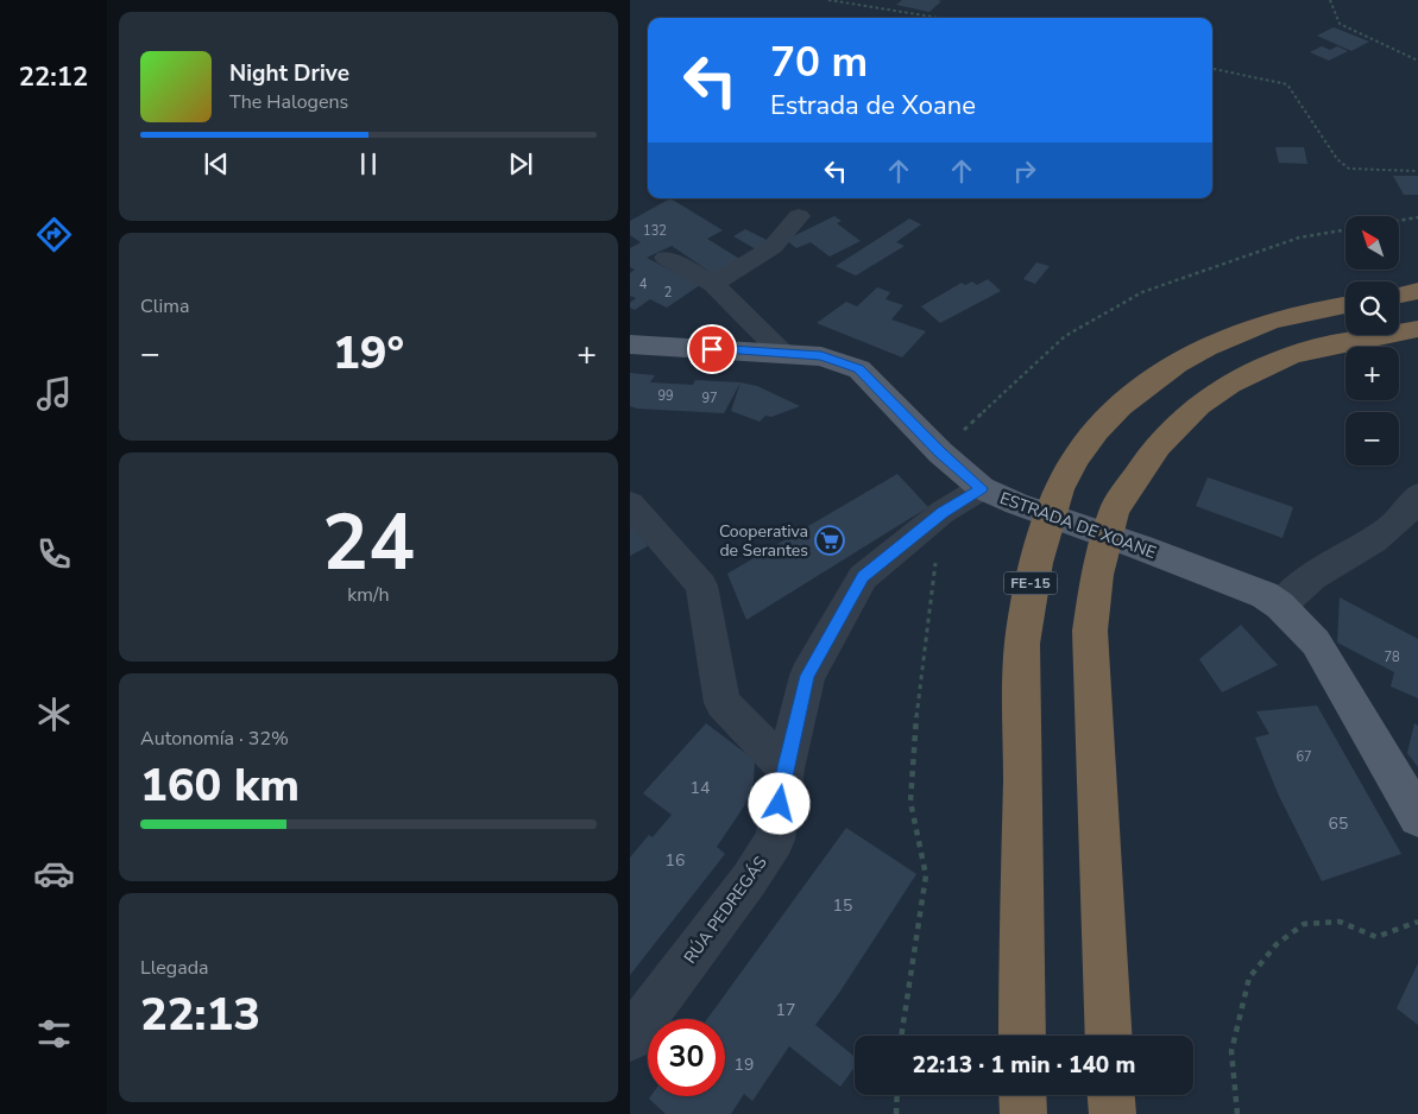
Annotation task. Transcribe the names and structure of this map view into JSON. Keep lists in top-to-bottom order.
{
  "streets": {
    "highway": ["FE-15"],
    "main road": ["ESTRADA DE XOANE"],
    "street": ["RÚA PEDREGÁS"]
  },
  "crossings": [
    ["ESTRADA DE XOANE", "RÚA PEDREGÁS"]
  ],
  "places": {
    "supermarket": ["Cooperativa de Serantes"]
  },
  "house_numbers": [
    "132",
    "4",
    "2",
    "99",
    "97",
    "78",
    "67",
    "14",
    "65",
    "16",
    "15",
    "17",
    "19"
  ],
  "north": "top left",
  "page": {
    "tabs": "22:12",
    "turn": ["70 m", "Estrada de Xoane"],
    "song": ["Night Drive", "The Halogens"],
    "map_buttons": ["+", "−"],
    "tile": [
      "Clima",
      ["24", "km/h"],
      ["Autonomía · 32%", "160 km"],
      ["Llegada", "22:13"]
    ],
    "heat": ["−", "19°", "+"],
    "limit": "30",
    "trip": "22:13 · 1 min · 140 m"
  }
}
